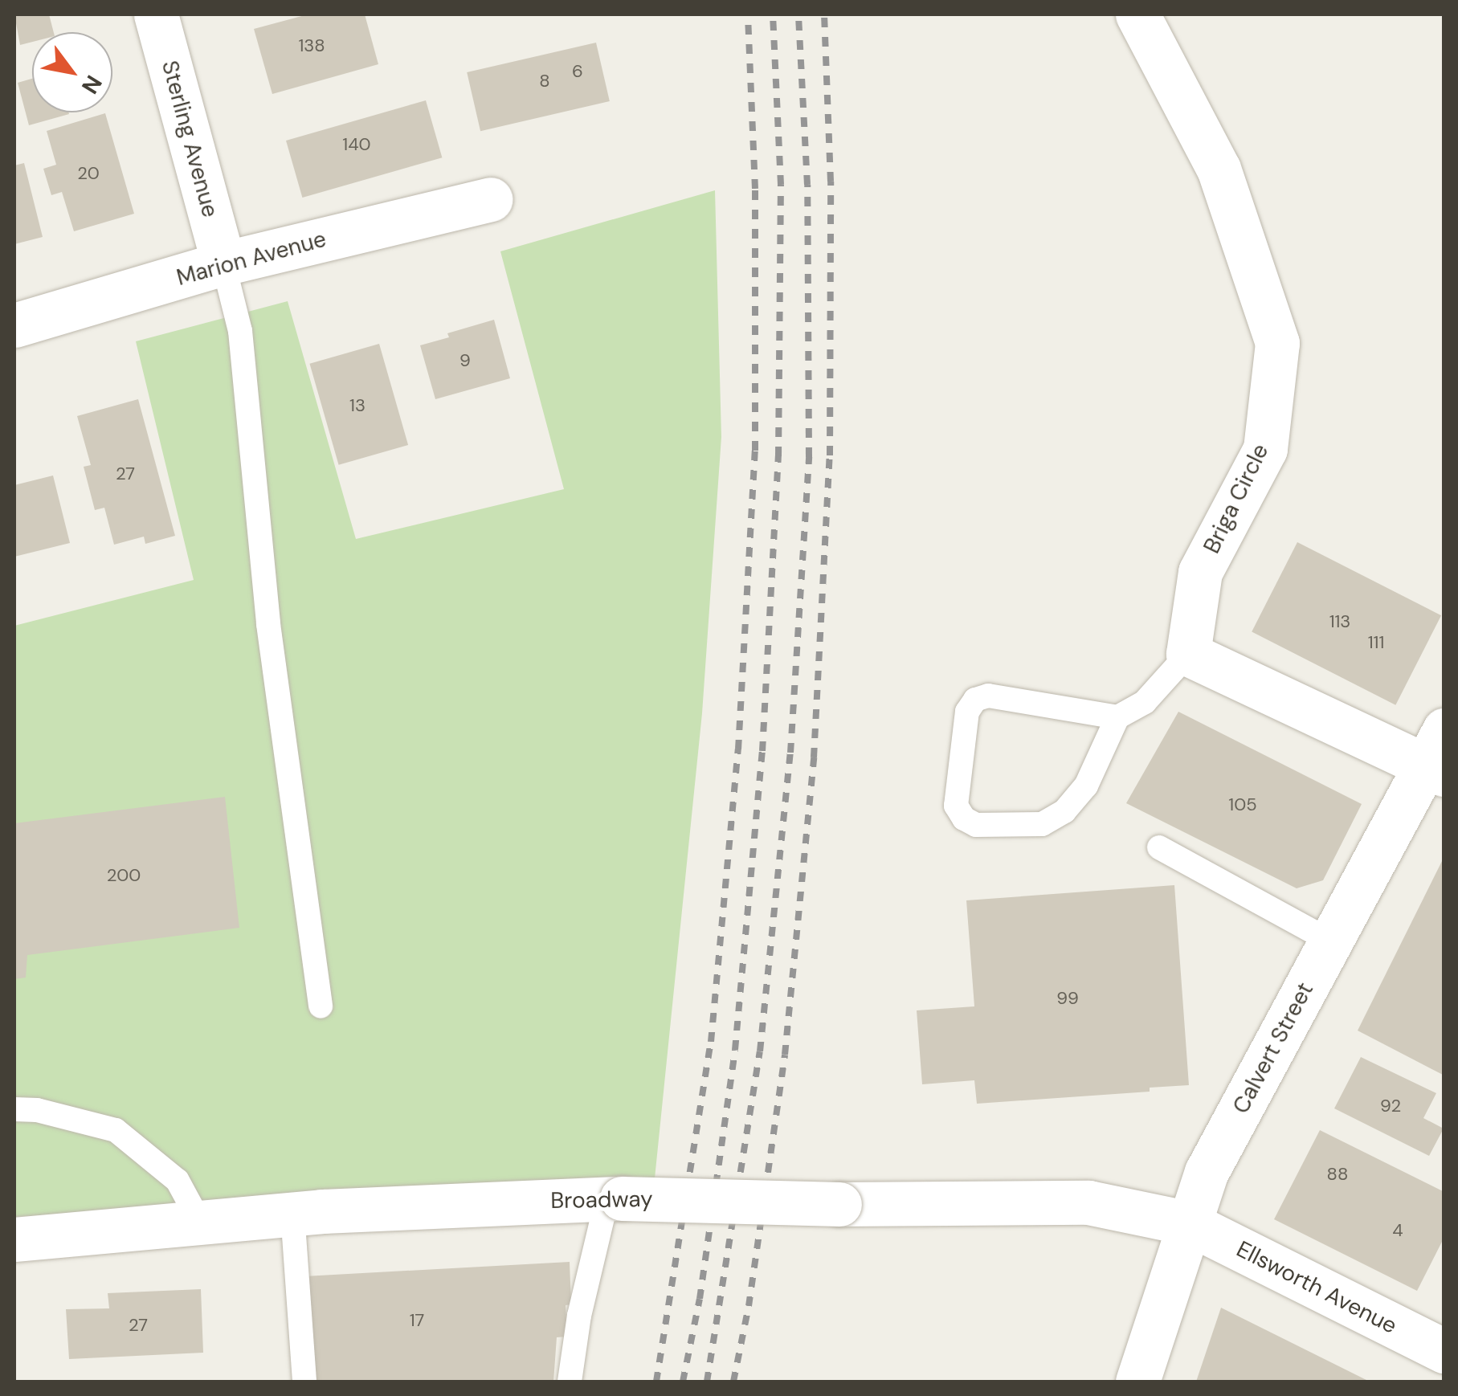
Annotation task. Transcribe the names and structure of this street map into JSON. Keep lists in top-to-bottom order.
{
  "streets": {
    "street": [
      "Sterling Avenue",
      "Marion Avenue",
      "Briga Circle",
      "Calvert Street",
      "Broadway",
      "Ellsworth Avenue"
    ]
  },
  "crossings": [
    ["Sterling Avenue", "Marion Avenue"],
    ["Calvert Street", "Broadway"],
    ["Calvert Street", "Ellsworth Avenue"],
    ["Broadway", "Ellsworth Avenue"]
  ],
  "house_numbers": [
    "138",
    "6",
    "8",
    "140",
    "20",
    "9",
    "13",
    "27",
    "113",
    "111",
    "105",
    "200",
    "99",
    "92",
    "88",
    "4",
    "17",
    "27"
  ],
  "north": "bottom right"
}
